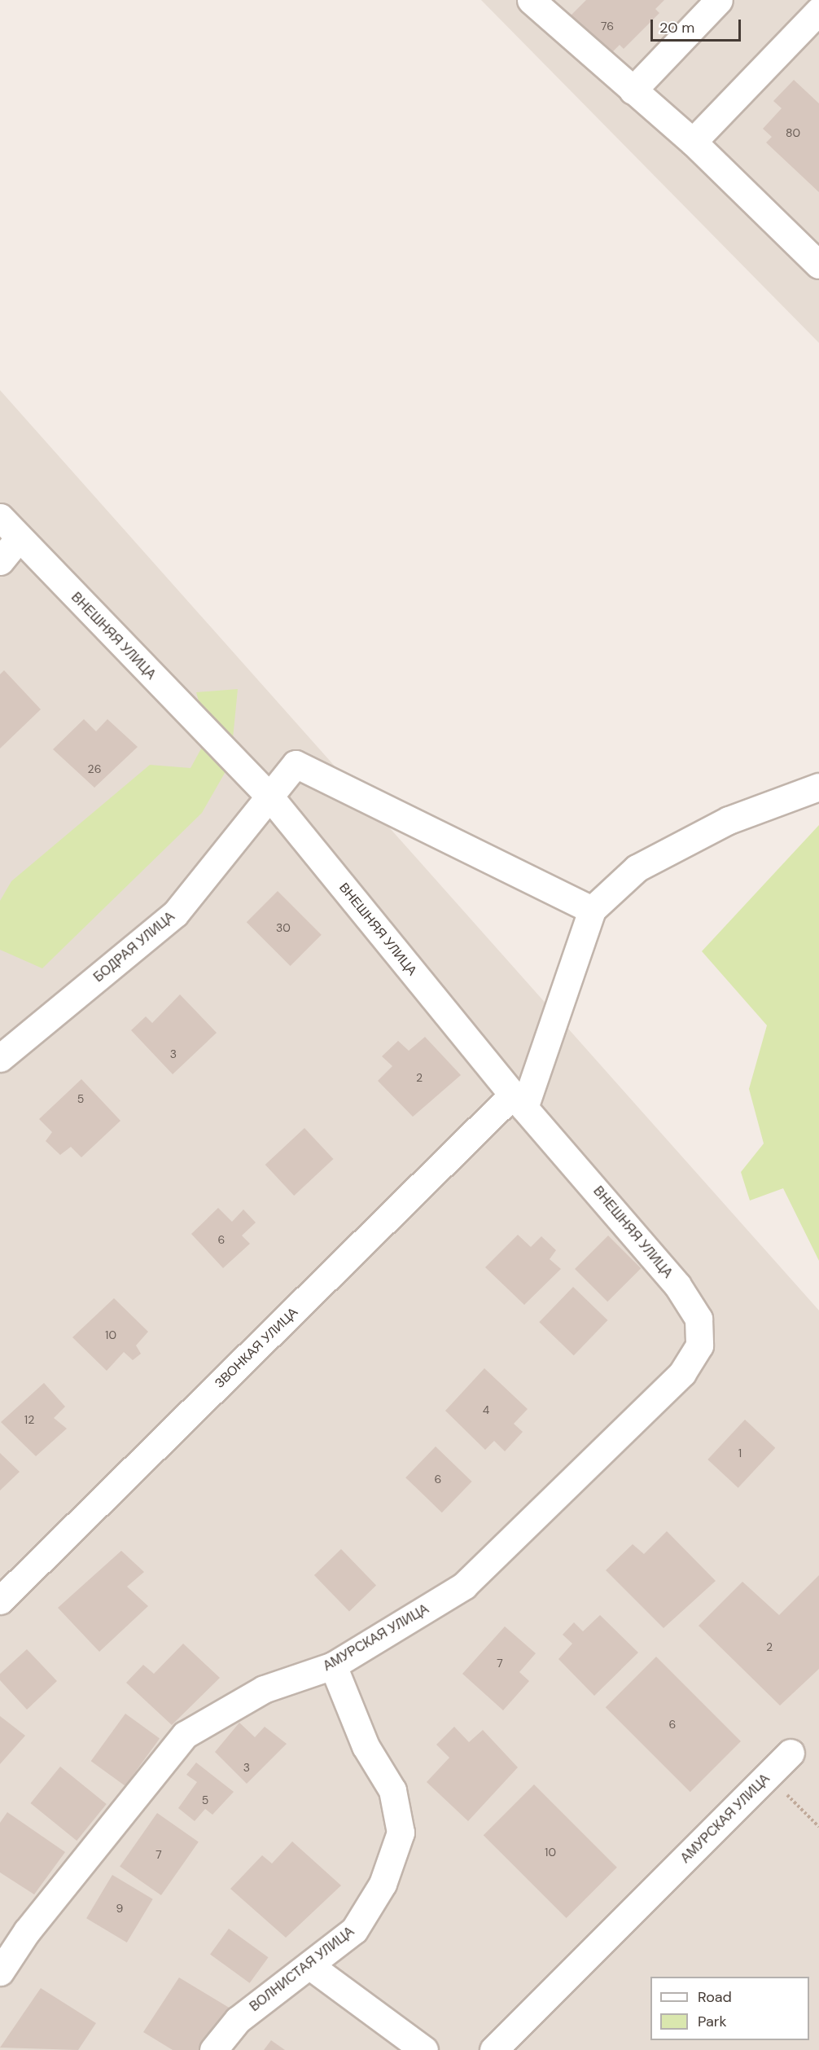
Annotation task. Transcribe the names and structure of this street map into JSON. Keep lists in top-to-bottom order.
{
  "streets": {
    "street": [
      "ВНЕШНЯЯ УЛИЦА",
      "БОДРАЯ УЛИЦА",
      "ЗВОНКАЯ УЛИЦА",
      "АМУРСКАЯ УЛИЦА",
      "ВОЛНИСТАЯ УЛИЦА"
    ]
  },
  "crossings": [
    ["ВНЕШНЯЯ УЛИЦА", "БОДРАЯ УЛИЦА"],
    ["ВНЕШНЯЯ УЛИЦА", "ЗВОНКАЯ УЛИЦА"],
    ["ВНЕШНЯЯ УЛИЦА", "АМУРСКАЯ УЛИЦА"],
    ["АМУРСКАЯ УЛИЦА", "ВОЛНИСТАЯ УЛИЦА"]
  ],
  "house_numbers": [
    "76",
    "80",
    "26",
    "30",
    "3",
    "2",
    "5",
    "6",
    "10",
    "4",
    "12",
    "1",
    "6",
    "2",
    "7",
    "6",
    "3",
    "5",
    "10",
    "7",
    "9"
  ],
  "legend": ["Road", "Park"],
  "scale_bar": "20 m"
}
